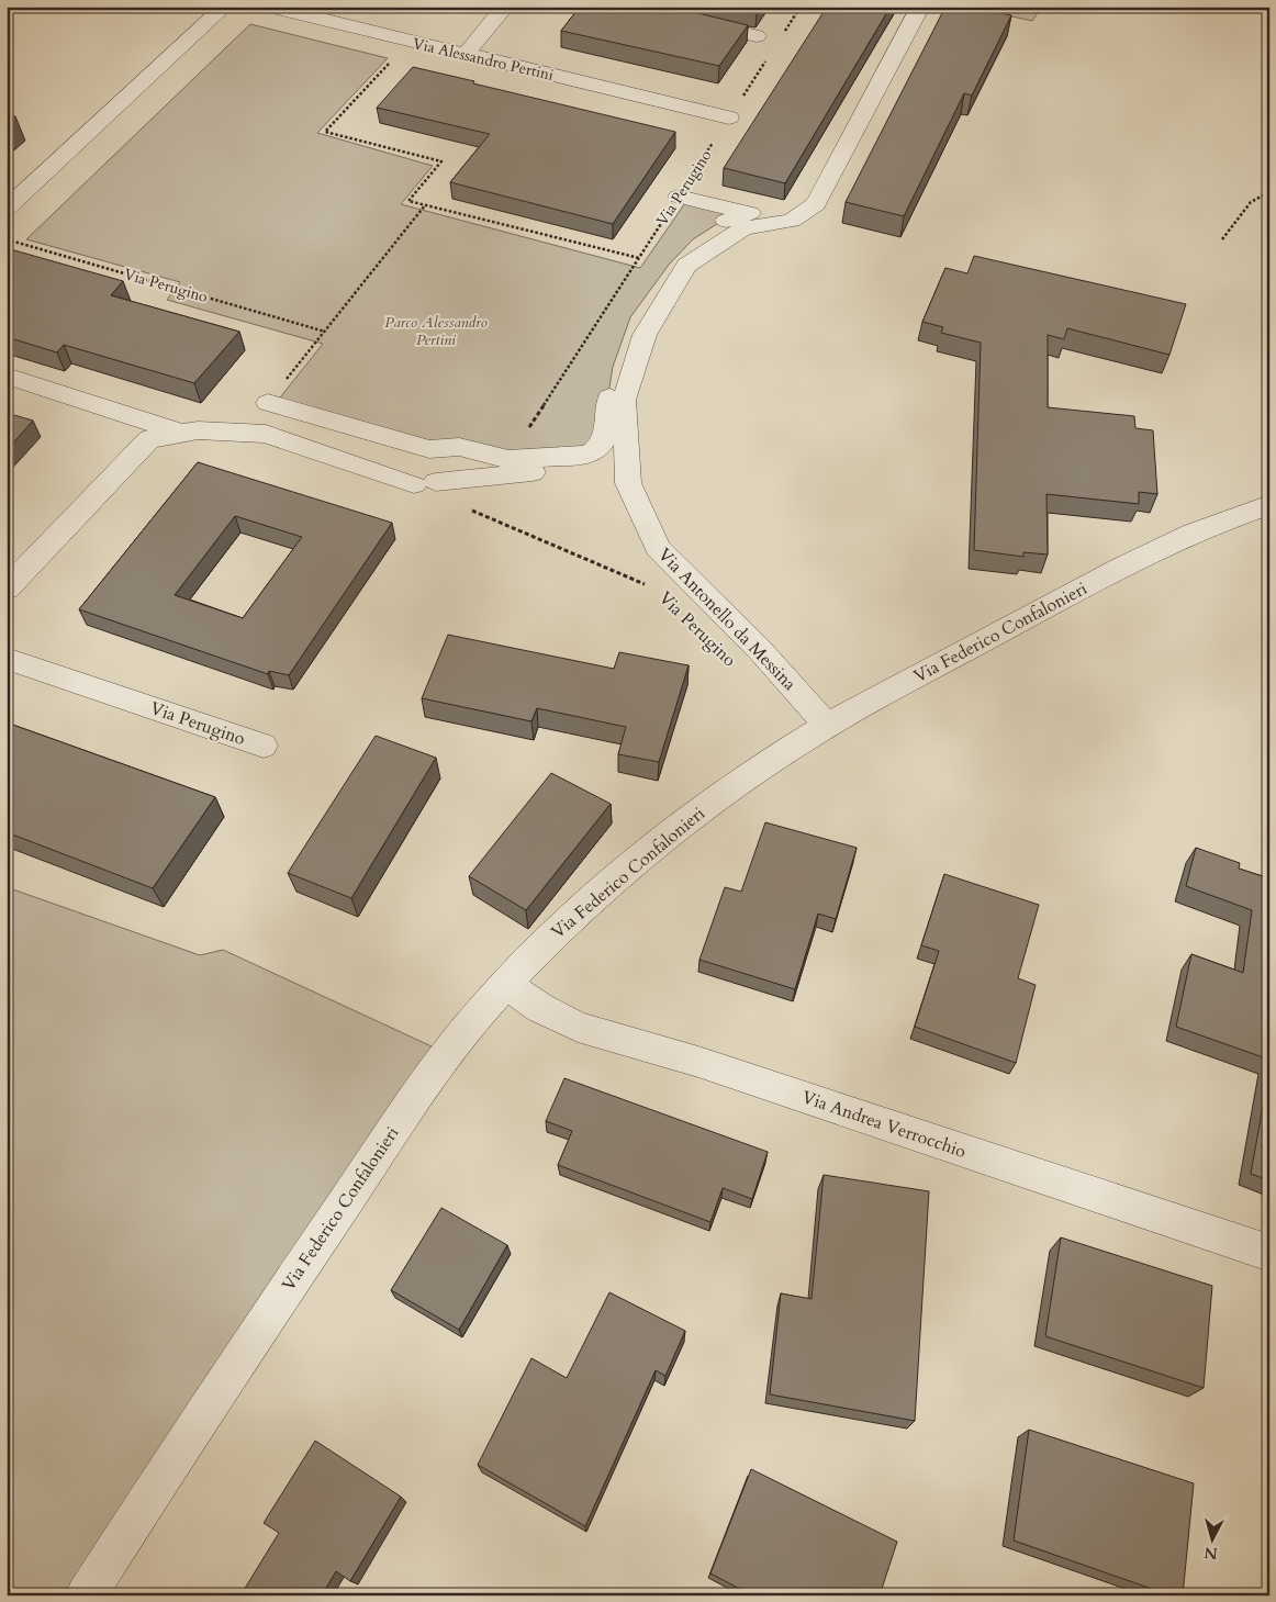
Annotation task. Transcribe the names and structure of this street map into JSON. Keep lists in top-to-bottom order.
{
  "streets": {
    "street": [
      "Via Alessandro Pertini",
      "Via Perugino",
      "Via Antonello da Messina",
      "Via Federico Confalonieri",
      "Via Andrea Verrocchio"
    ]
  },
  "crossings": [
    ["Via Alessandro Pertini", "Via Perugino"],
    ["Via Antonello da Messina", "Via Federico Confalonieri"],
    ["Via Federico Confalonieri", "Via Andrea Verrocchio"]
  ],
  "parks": ["Parco Alessandro Pertini"],
  "north": "bottom"
}
